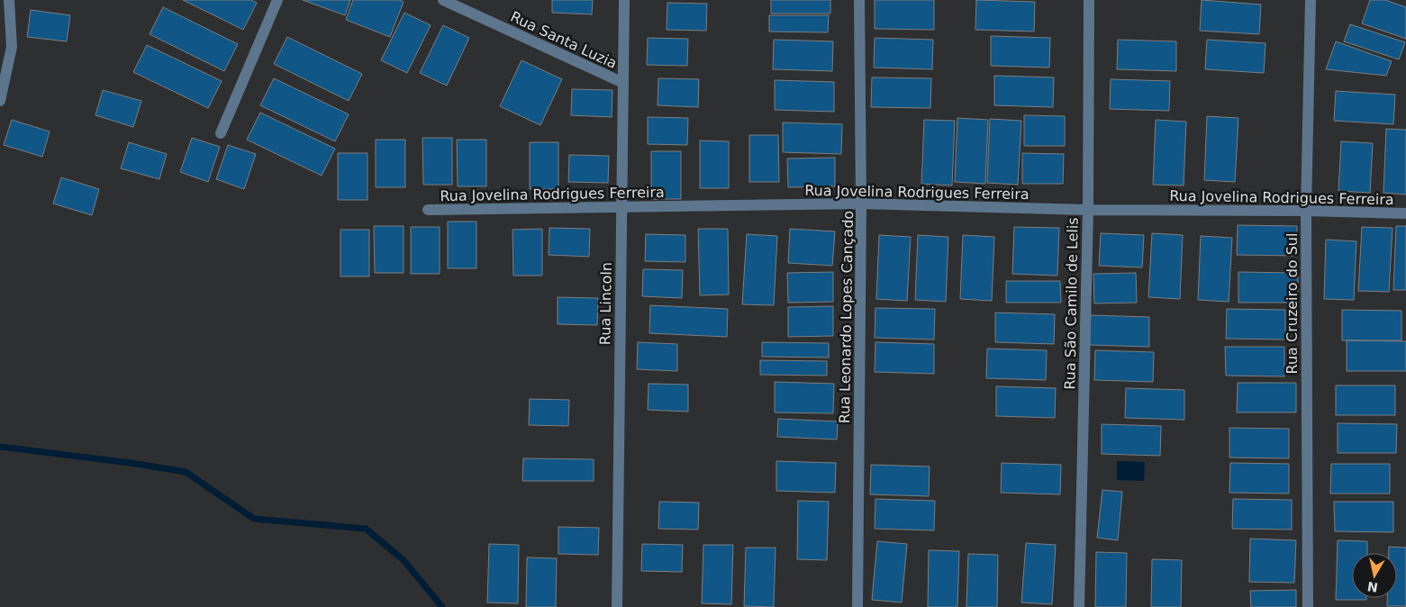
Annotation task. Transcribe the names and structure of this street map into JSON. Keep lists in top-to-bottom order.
{
  "streets": {
    "street": [
      "Rua Santa Luzia",
      "Rua Jovelina Rodrigues Ferreira",
      "Rua Lincoln",
      "Rua São Camilo de Lelis",
      "Rua Cruzeiro do Sul",
      "Rua Leonardo Lopes Cançado"
    ]
  },
  "crossings": [
    ["Rua Santa Luzia", "Rua Lincoln"],
    ["Rua Jovelina Rodrigues Ferreira", "Rua Lincoln"],
    ["Rua Jovelina Rodrigues Ferreira", "Rua São Camilo de Lelis"],
    ["Rua Jovelina Rodrigues Ferreira", "Rua Cruzeiro do Sul"],
    ["Rua Jovelina Rodrigues Ferreira", "Rua Leonardo Lopes Cançado"]
  ],
  "north": "bottom"
}
